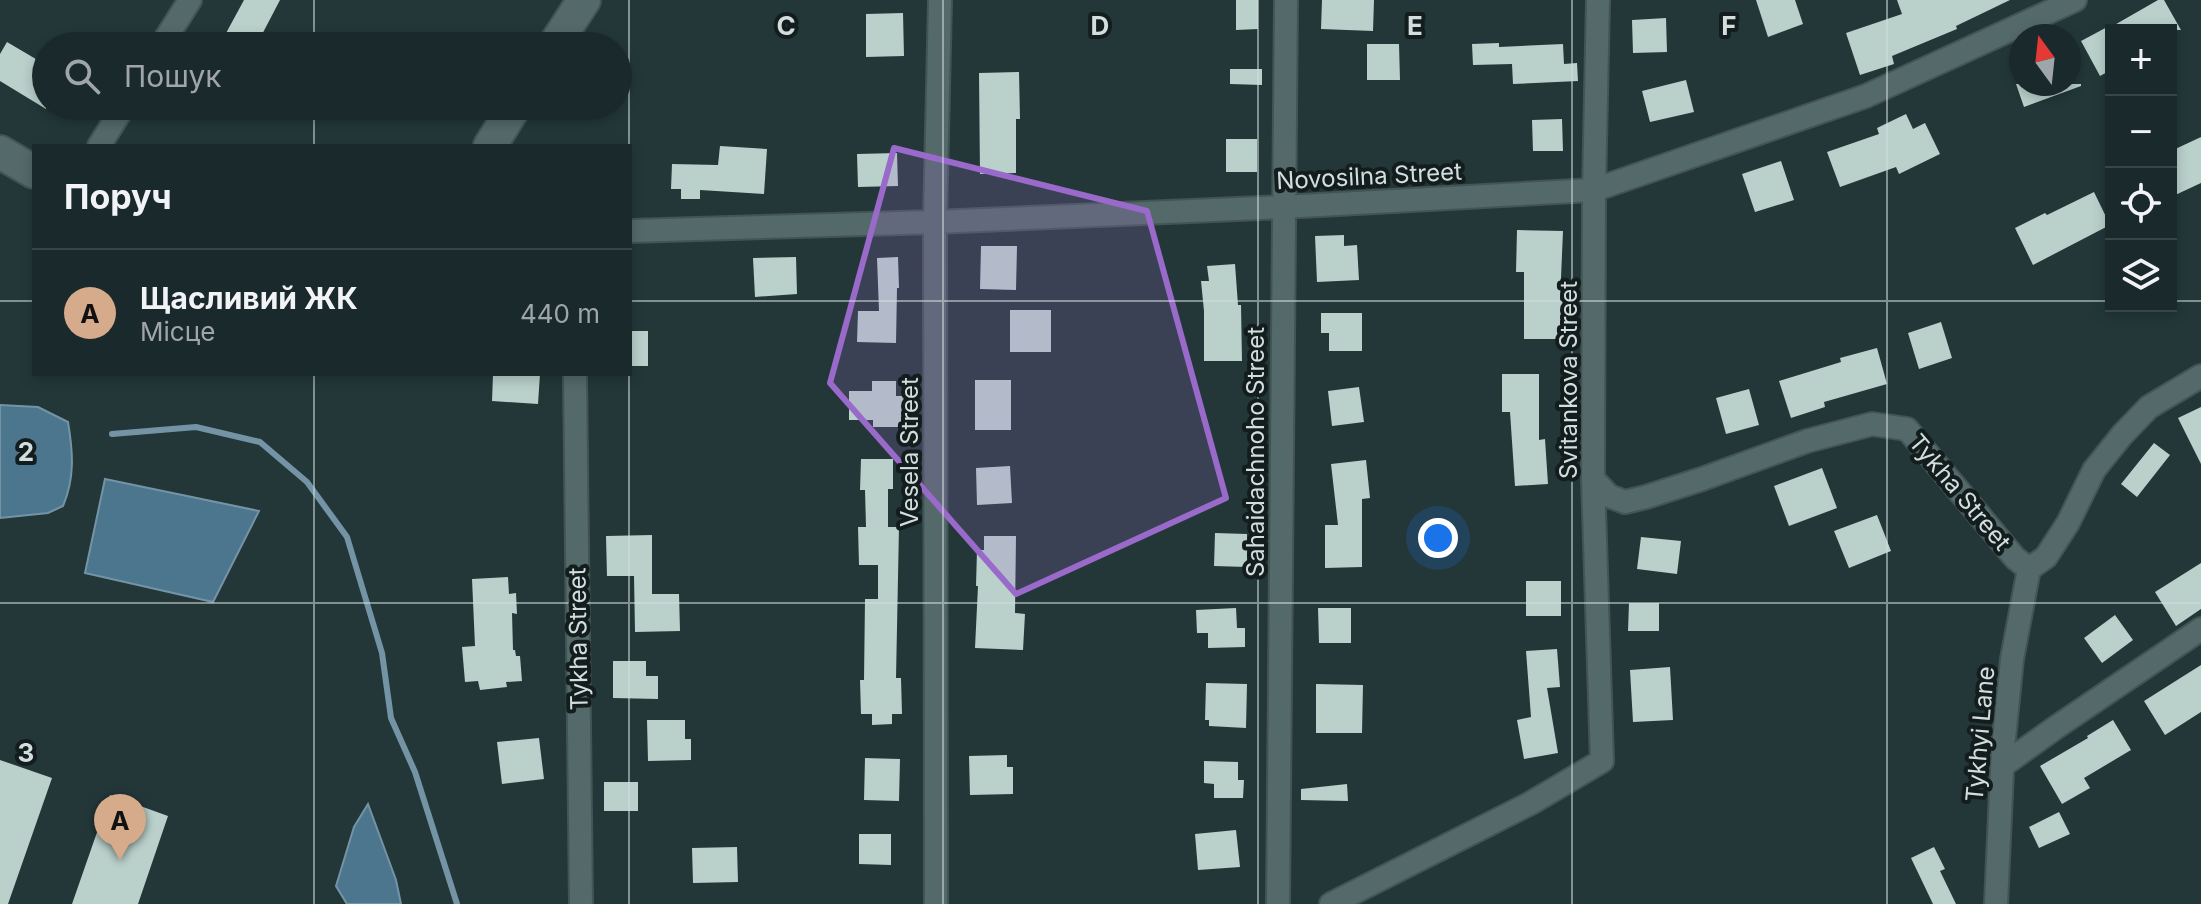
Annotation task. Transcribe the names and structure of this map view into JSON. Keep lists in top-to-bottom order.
{
  "streets": {
    "street": [
      "Novosilna Street",
      "Svitankova Street",
      "Vesela Street",
      "Sahaidachnoho Street",
      "Tykha Street",
      "Tykhyi Lane"
    ]
  },
  "crossings": [
    ["Novosilna Street", "Svitankova Street"],
    ["Novosilna Street", "Vesela Street"],
    ["Novosilna Street", "Sahaidachnoho Street"],
    ["Svitankova Street", "Tykha Street"],
    ["Tykha Street", "Tykhyi Lane"]
  ],
  "north": "top",
  "page": {
    "map_buttons": ["+", "−"],
    "search": "Пошук",
    "heading": "Поруч",
    "list": [
      {
        "mark": "A",
        "name": "Щасливий ЖК",
        "note": "Місце",
        "value": "440 m"
      }
    ],
    "pins": "A"
  },
  "grid": {
    "columns": [
      "C",
      "D",
      "E",
      "F"
    ],
    "rows": ["2", "3"]
  }
}
